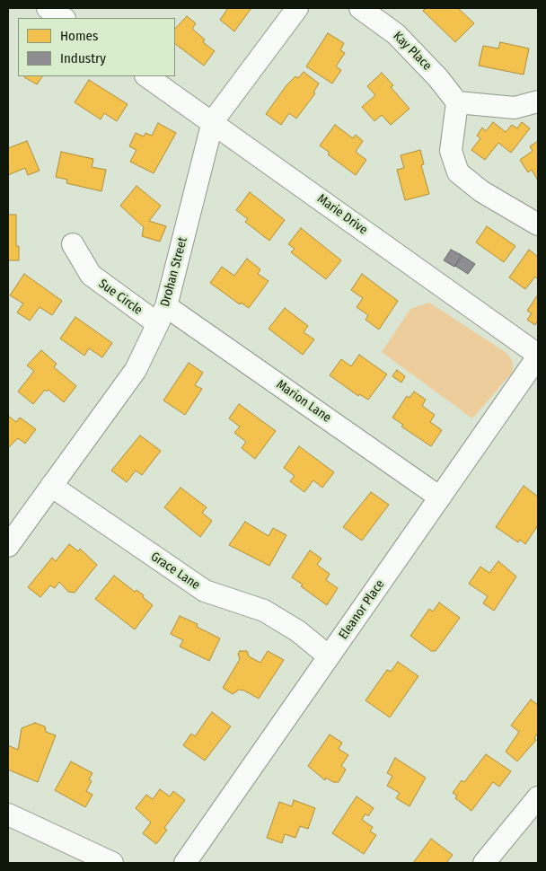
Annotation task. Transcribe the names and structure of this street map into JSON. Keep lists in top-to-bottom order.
{
  "streets": {
    "street": [
      "Kay Place",
      "Marie Drive",
      "Drohan Street",
      "Sue Circle",
      "Marion Lane",
      "Grace Lane",
      "Eleanor Place"
    ]
  },
  "crossings": [
    ["Marie Drive", "Drohan Street"],
    ["Marie Drive", "Eleanor Place"],
    ["Drohan Street", "Sue Circle"],
    ["Drohan Street", "Marion Lane"],
    ["Drohan Street", "Grace Lane"],
    ["Sue Circle", "Marion Lane"],
    ["Marion Lane", "Eleanor Place"],
    ["Grace Lane", "Eleanor Place"]
  ],
  "legend": ["Homes", "Industry"]
}
